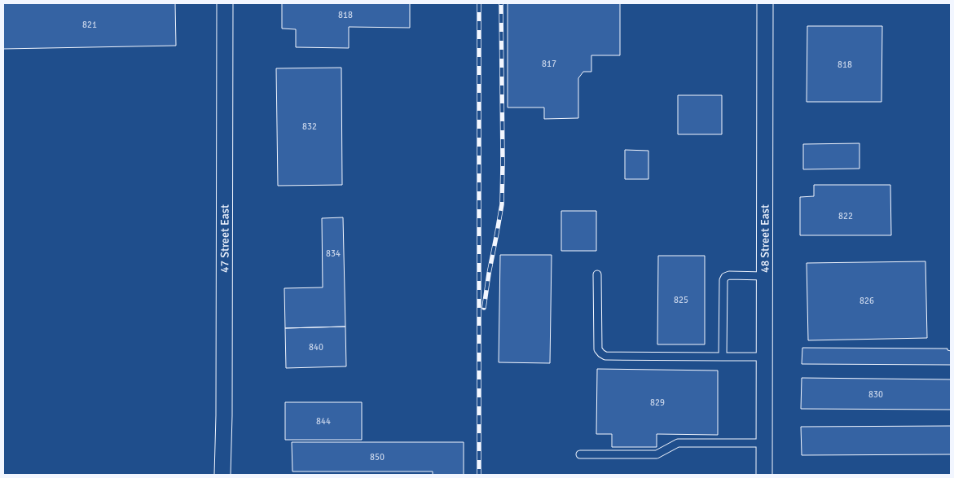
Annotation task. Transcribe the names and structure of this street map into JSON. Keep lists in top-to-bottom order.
{
  "streets": {
    "street": ["47 Street East", "48 Street East"]
  },
  "house_numbers": [
    "818",
    "821",
    "817",
    "818",
    "832",
    "822",
    "834",
    "825",
    "826",
    "840",
    "830",
    "829",
    "844",
    "850"
  ]
}
